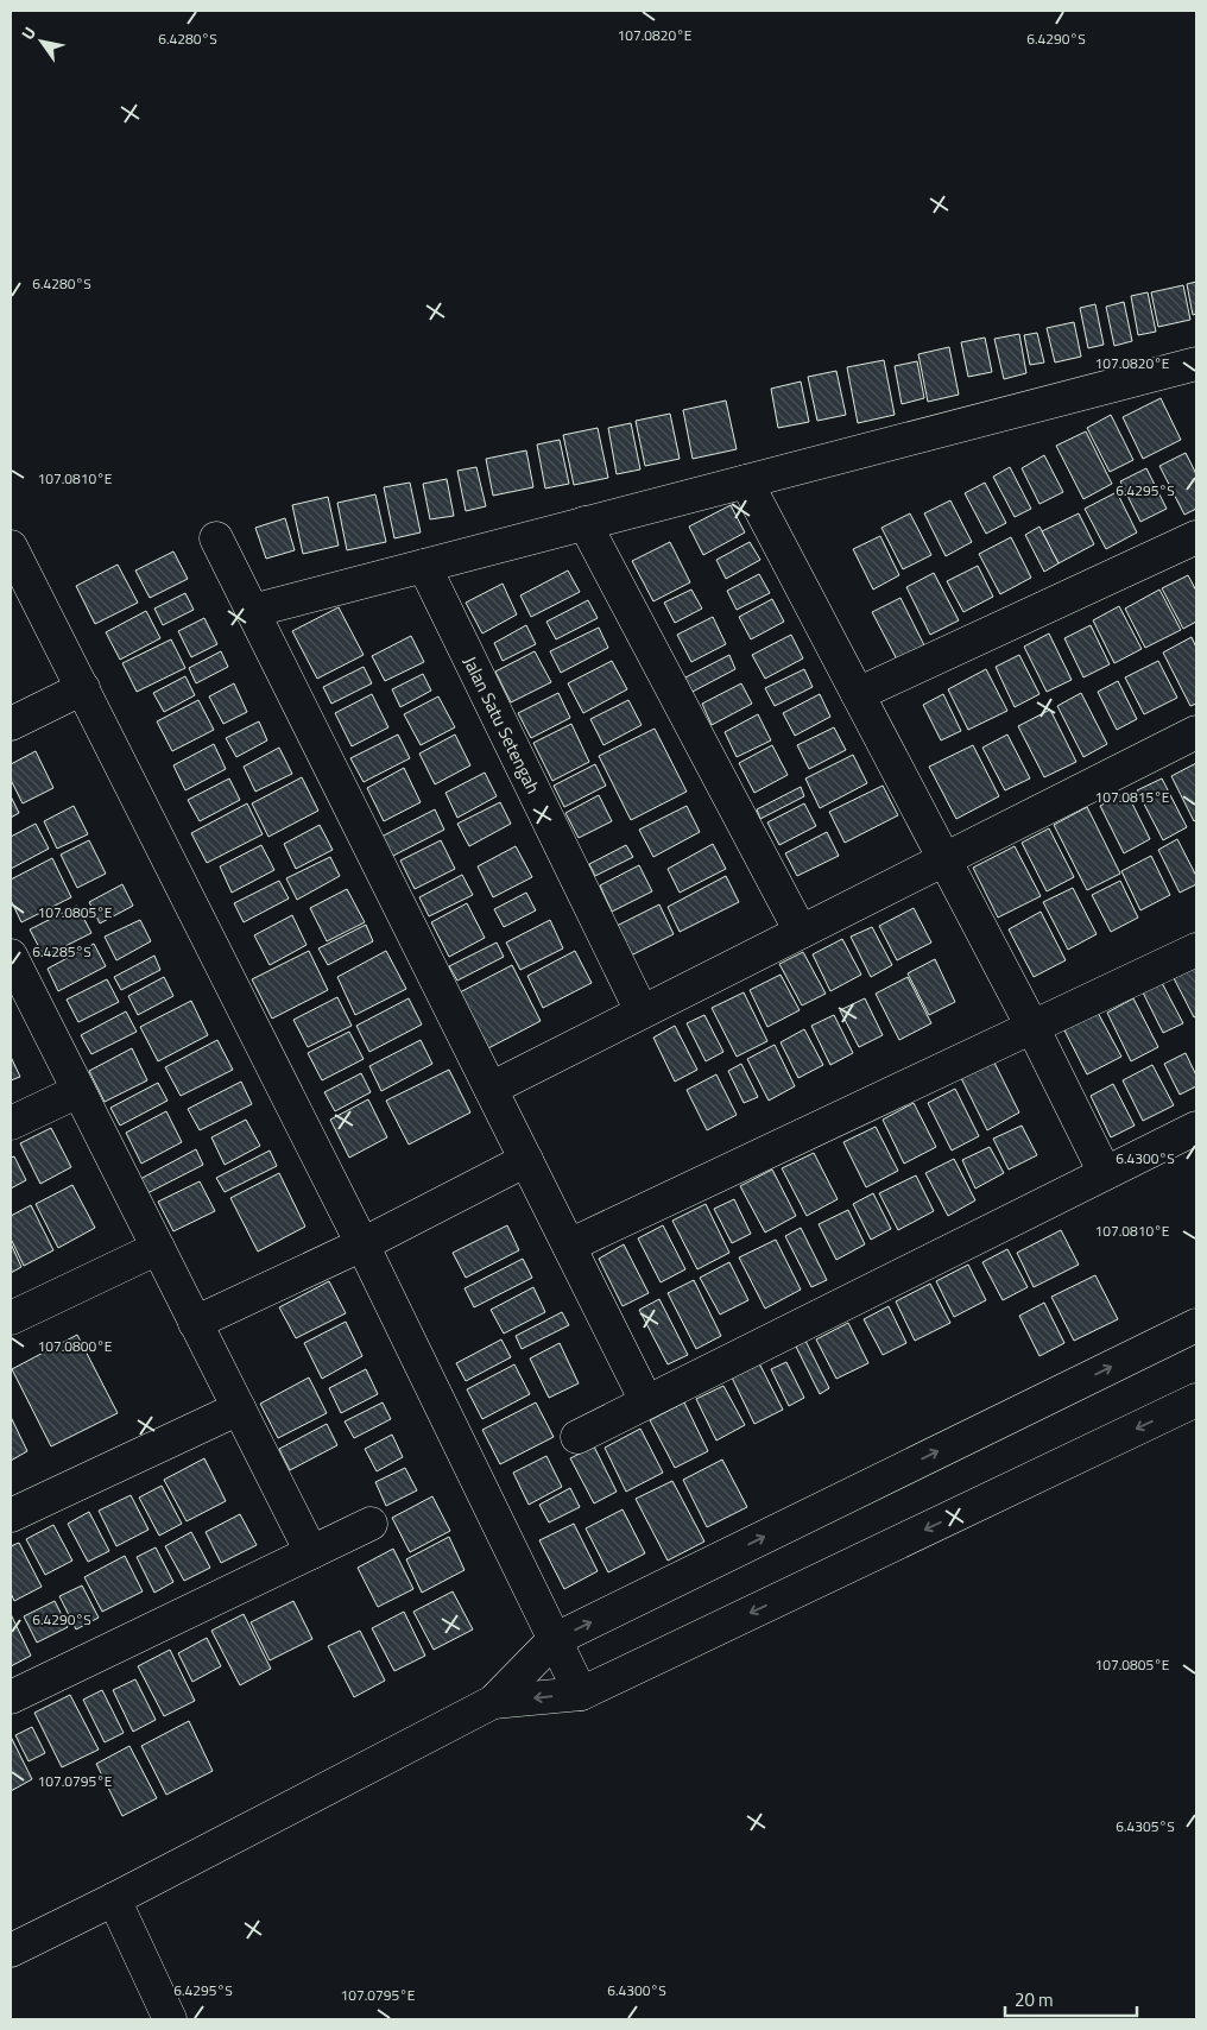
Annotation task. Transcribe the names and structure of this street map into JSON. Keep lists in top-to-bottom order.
{
  "streets": {
    "street": ["Jalan Satu Setengah"]
  },
  "scale_bar": "20 m",
  "north": "top left",
  "coordinates": [
    "107.0820°E",
    "6.4280°S",
    "6.4290°S",
    "107.0810°E",
    "6.4295°S",
    "107.0815°E",
    "107.0805°E",
    "6.4285°S",
    "6.4300°S",
    "107.0800°E",
    "107.0795°E",
    "6.4305°S"
  ]
}
